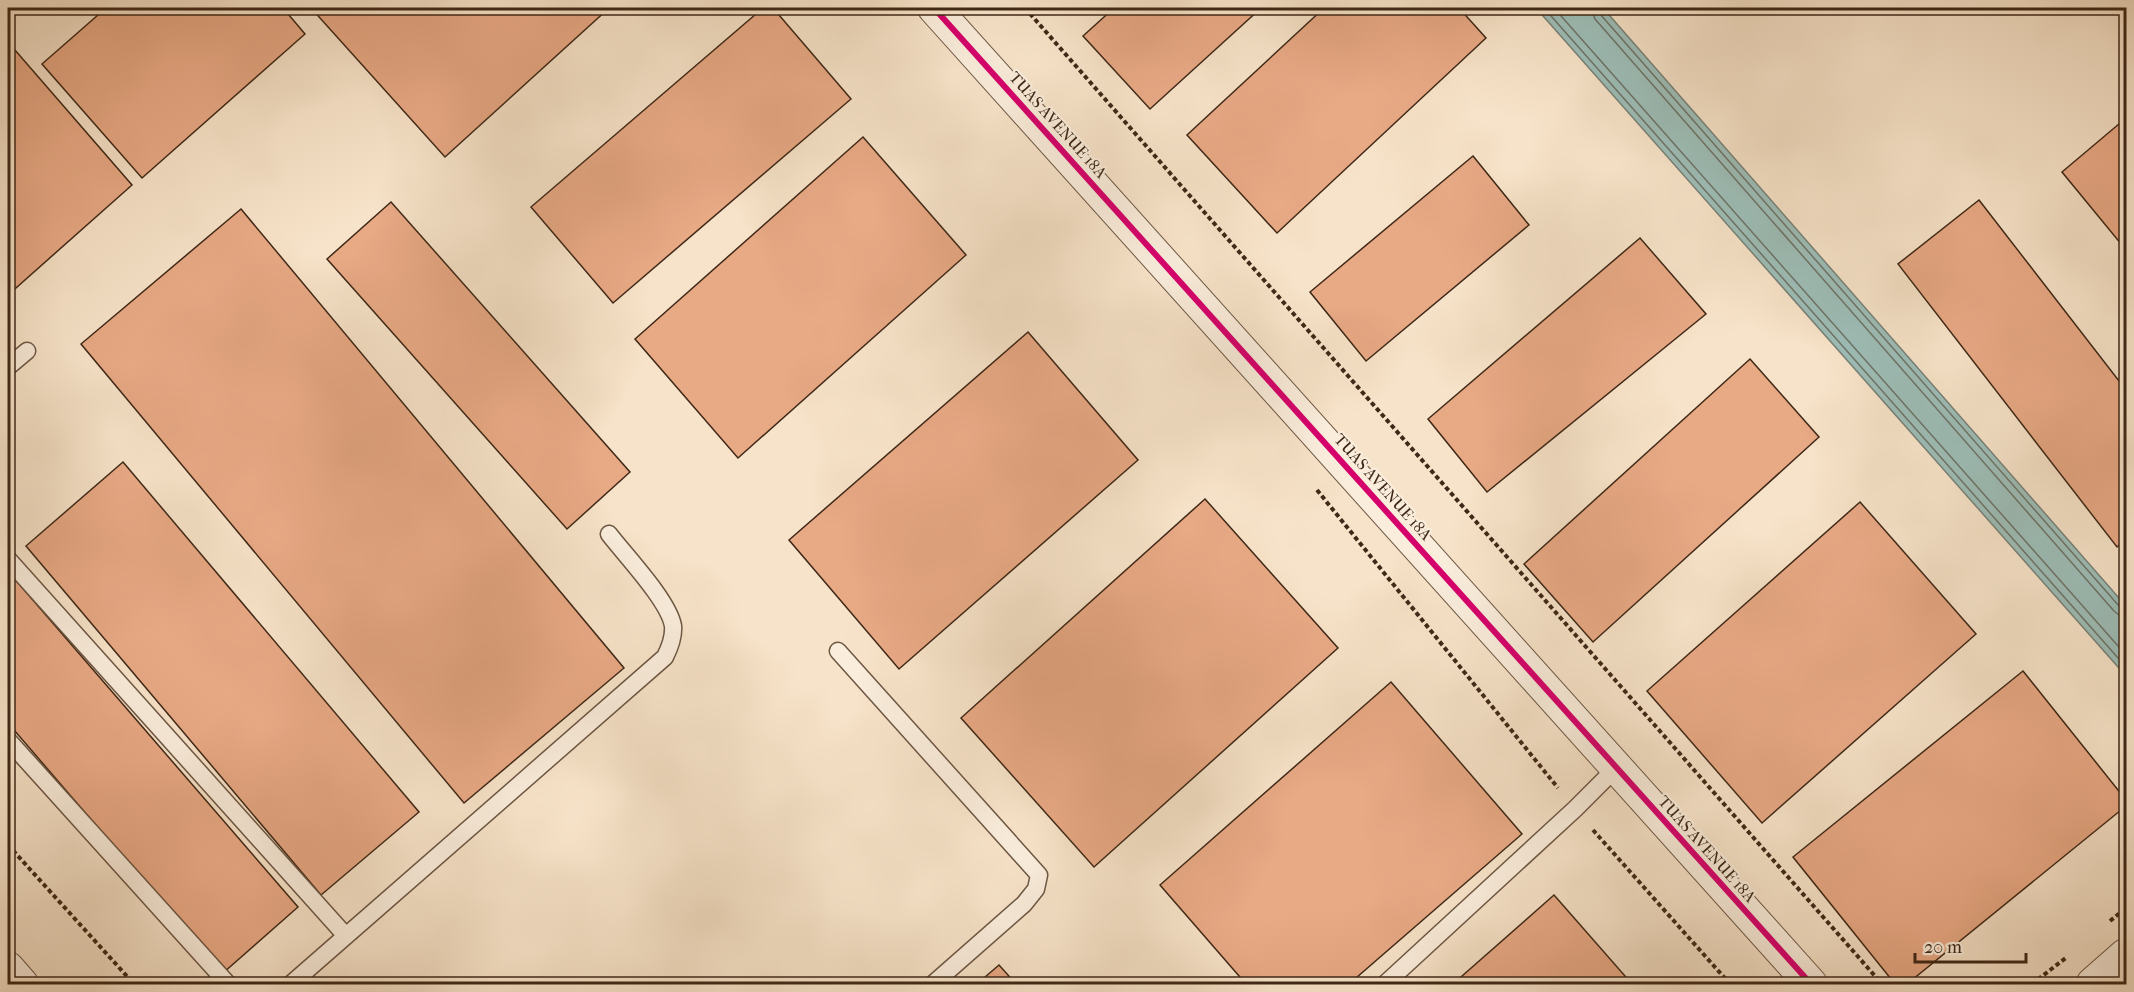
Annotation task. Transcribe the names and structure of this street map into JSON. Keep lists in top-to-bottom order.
{
  "streets": {
    "street": ["TUAS AVENUE 18A"]
  },
  "scale_bar": "20 m"
}
